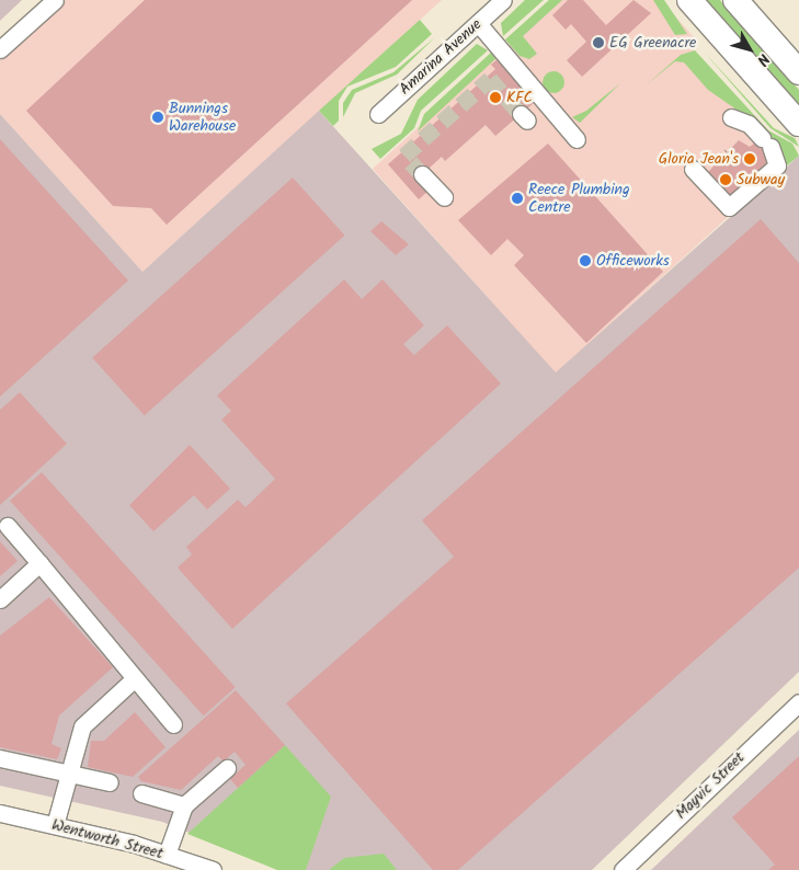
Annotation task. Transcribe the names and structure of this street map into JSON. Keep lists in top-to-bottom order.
{
  "streets": {
    "street": ["Amarina Avenue", "Mayvic Street", "Wentworth Street"]
  },
  "places": [
    "EG Greenacre",
    "KFC",
    "Bunnings Warehouse",
    "Gloria Jean's",
    "Subway",
    "Reece Plumbing Centre",
    "Officeworks"
  ],
  "north": "bottom right"
}
